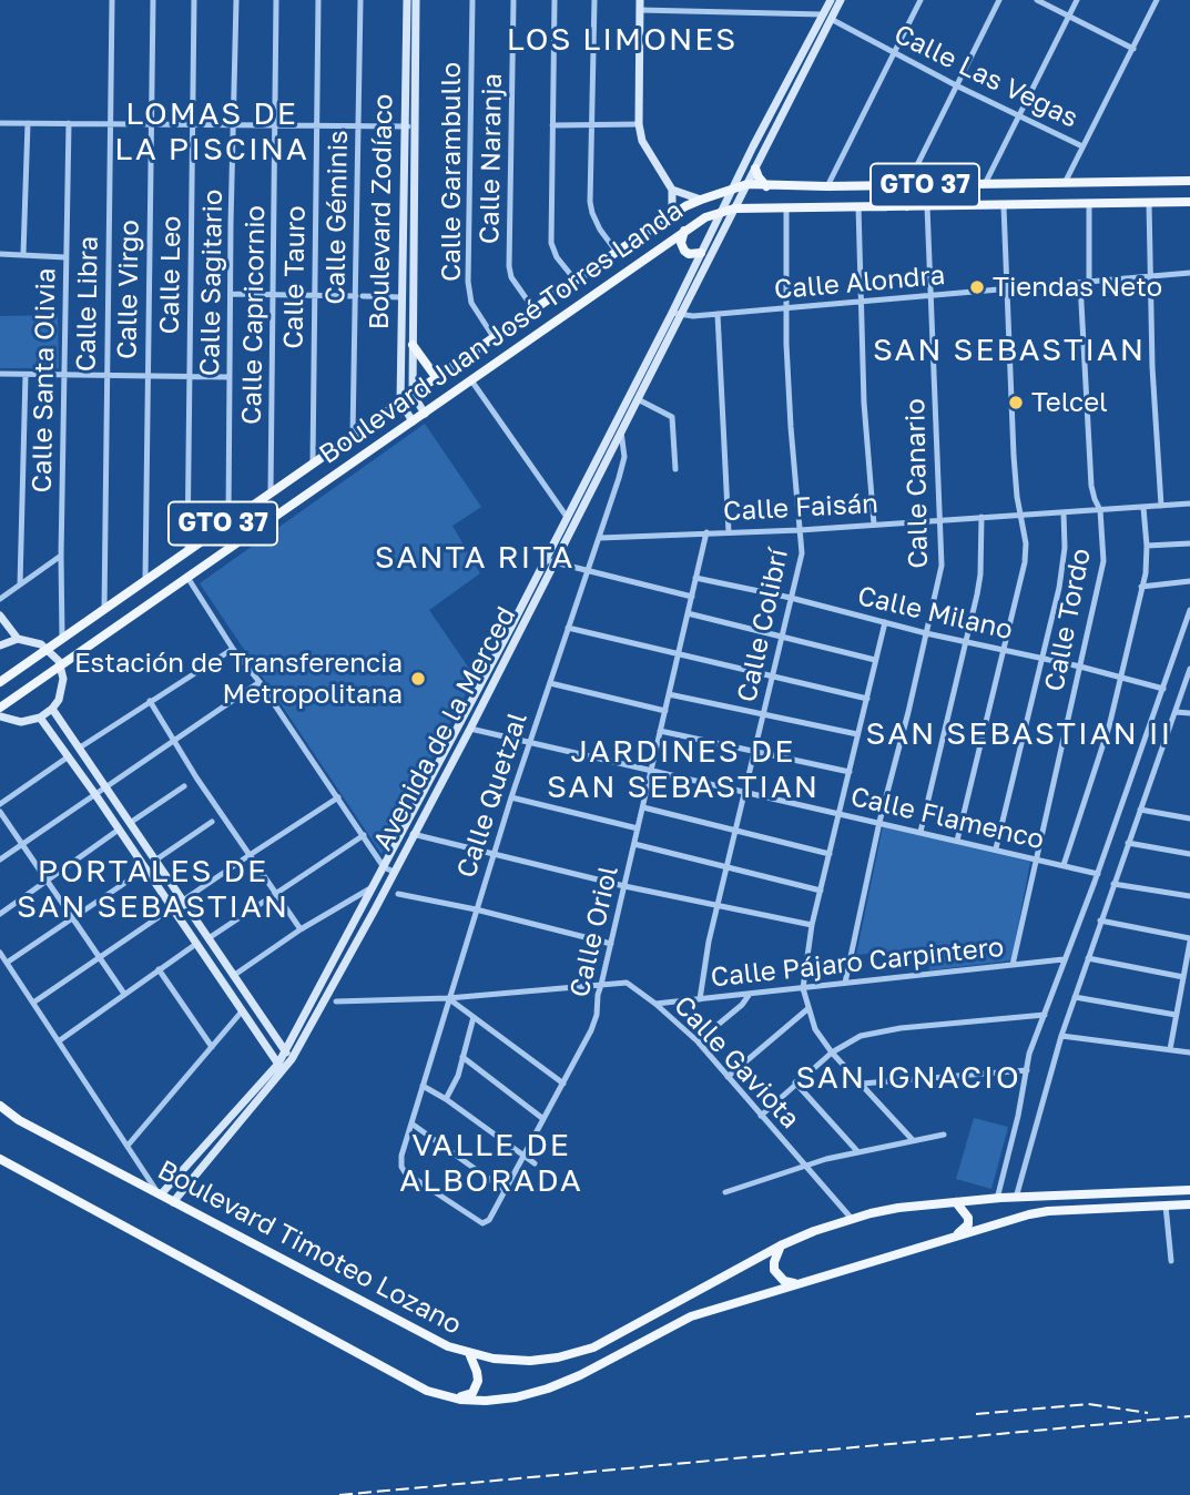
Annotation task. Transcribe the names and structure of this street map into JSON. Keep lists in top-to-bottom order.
{
  "streets": {
    "main road": ["GTO 37", "Boulevard Juan José Torres Landa", "Boulevard Timoteo Lozano"],
    "street": [
      "Calle Las Vegas",
      "Calle Naranja",
      "Calle Garambullo",
      "Boulevard Zodíaco",
      "Calle Géminis",
      "Calle Leo",
      "Calle Tauro",
      "Calle Sagitario",
      "Calle Alondra",
      "Calle Virgo",
      "Calle Libra",
      "Calle Capricornio",
      "Calle Santa Olivia",
      "Calle Canario",
      "Calle Faisán",
      "Calle Milano",
      "Calle Tordo",
      "Calle Colibrí",
      "Avenida de la Merced",
      "Calle Quetzal",
      "Calle Flamenco",
      "Calle Oriol",
      "Calle Pájaro Carpintero",
      "Calle Gaviota"
    ]
  },
  "crossings": [
    ["Calle Las Vegas", "Avenida de la Merced"],
    ["Calle Naranja", "Boulevard Juan José Torres Landa"],
    ["Calle Garambullo", "Boulevard Juan José Torres Landa"],
    ["Boulevard Zodíaco", "Boulevard Juan José Torres Landa"],
    ["Calle Géminis", "Boulevard Juan José Torres Landa"],
    ["Calle Leo", "Boulevard Juan José Torres Landa"],
    ["Calle Tauro", "Boulevard Juan José Torres Landa"],
    ["Calle Sagitario", "Boulevard Juan José Torres Landa"],
    ["Calle Alondra", "Calle Canario"],
    ["Calle Alondra", "Calle Tordo"],
    ["Calle Alondra", "Calle Colibrí"],
    ["Calle Alondra", "Avenida de la Merced"],
    ["Calle Virgo", "Boulevard Juan José Torres Landa"],
    ["Calle Libra", "Boulevard Juan José Torres Landa"],
    ["Calle Capricornio", "Boulevard Juan José Torres Landa"],
    ["Boulevard Juan José Torres Landa", "Calle Santa Olivia"],
    ["Boulevard Juan José Torres Landa", "Calle Canario"],
    ["Boulevard Juan José Torres Landa", "Calle Colibrí"],
    ["Boulevard Juan José Torres Landa", "Avenida de la Merced"],
    ["Calle Canario", "Calle Faisán"],
    ["Calle Canario", "Calle Milano"],
    ["Calle Canario", "Calle Flamenco"],
    ["Calle Canario", "Calle Pájaro Carpintero"],
    ["Calle Faisán", "Calle Tordo"],
    ["Calle Faisán", "Calle Colibrí"],
    ["Calle Faisán", "Calle Quetzal"],
    ["Calle Faisán", "Calle Oriol"],
    ["Calle Milano", "Calle Tordo"],
    ["Calle Milano", "Calle Colibrí"],
    ["Calle Milano", "Calle Oriol"],
    ["Calle Tordo", "Calle Flamenco"],
    ["Calle Tordo", "Calle Pájaro Carpintero"],
    ["Calle Colibrí", "Calle Flamenco"],
    ["Calle Colibrí", "Calle Pájaro Carpintero"],
    ["Avenida de la Merced", "Calle Quetzal"],
    ["Avenida de la Merced", "Calle Flamenco"],
    ["Avenida de la Merced", "Boulevard Timoteo Lozano"],
    ["Calle Quetzal", "Calle Flamenco"],
    ["Calle Quetzal", "Calle Oriol"],
    ["Calle Quetzal", "Calle Gaviota"],
    ["Calle Flamenco", "Calle Oriol"],
    ["Calle Oriol", "Calle Gaviota"],
    ["Calle Pájaro Carpintero", "Calle Gaviota"],
    ["Calle Gaviota", "Boulevard Timoteo Lozano"]
  ],
  "districts": [
    "LOS LIMONES",
    "LOMAS DE LA PISCINA",
    "SAN SEBASTIAN",
    "SANTA RITA",
    "SAN SEBASTIAN II",
    "JARDINES DE SAN SEBASTIAN",
    "PORTALES DE SAN SEBASTIAN",
    "SAN IGNACIO",
    "VALLE DE ALBORADA"
  ],
  "places": ["Tiendas Neto", "Telcel", "Estación de Transferencia Metropolitana"]
}
